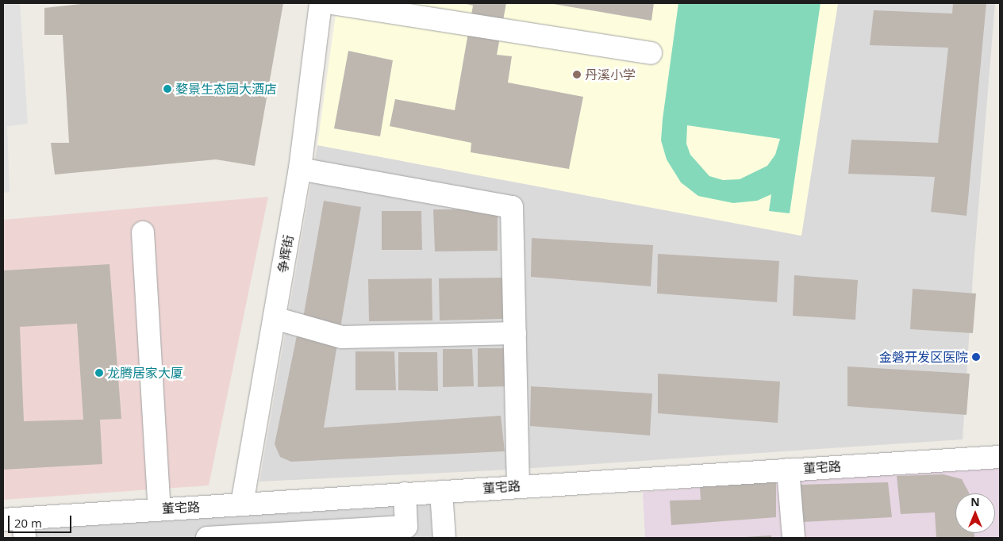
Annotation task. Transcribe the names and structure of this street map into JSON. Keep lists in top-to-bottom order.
{
  "streets": {
    "street": ["争辉街", "董宅路"]
  },
  "crossings": [
    ["争辉街", "董宅路"]
  ],
  "places": [
    "丹溪小学",
    "婺景生态园大酒店",
    "金磐开发区医院",
    "龙腾居家大厦"
  ],
  "scale_bar": "20 m",
  "north": "top"
}
